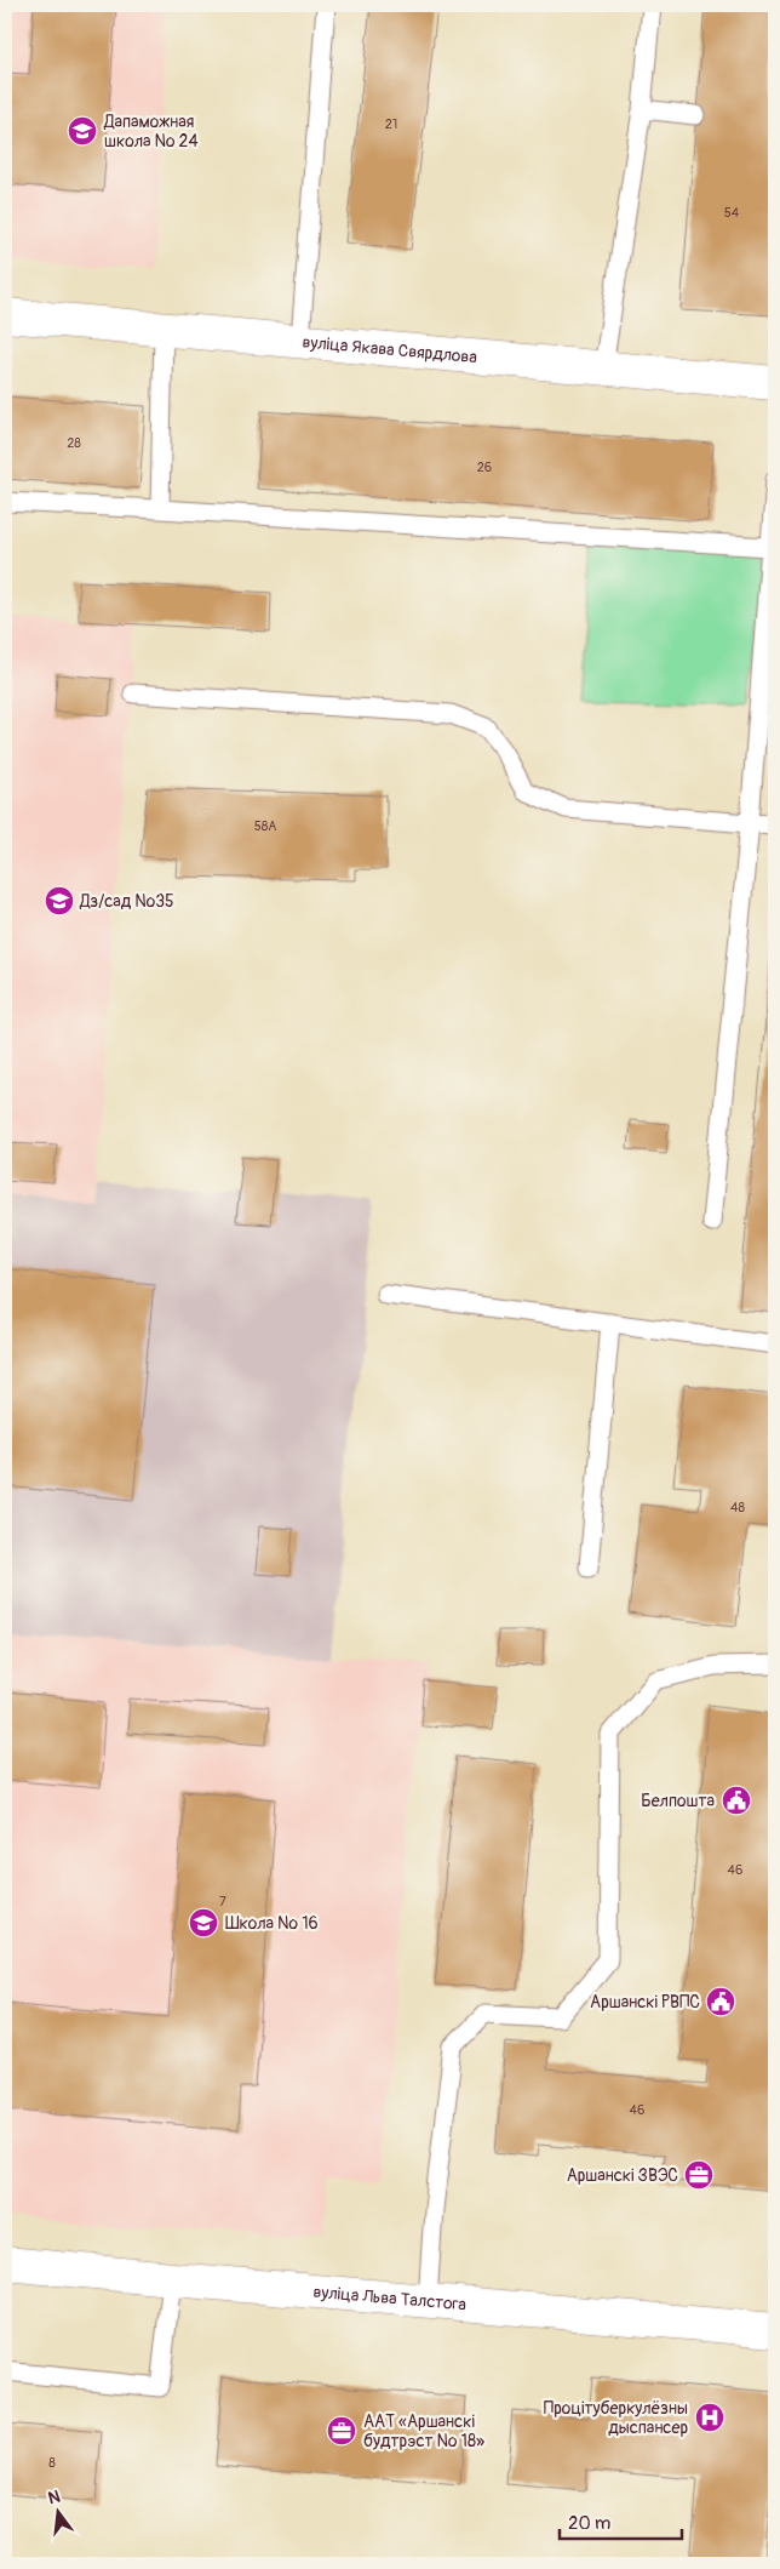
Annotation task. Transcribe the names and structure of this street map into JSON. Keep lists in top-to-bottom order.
{
  "streets": {
    "street": ["вуліца Якава Свярдлова", "вуліца Льва Талстога"]
  },
  "places": {
    "school or university": ["Дапаможная школа № 24", "Дз/сад №35", "Школа № 16"],
    "public building": ["Белпошта", "Аршанскі РВПС"],
    "office": ["Аршанскі ЗВЭС", "ААТ «Аршанскі будтрэст № 18»"],
    "hospital": ["Процітуберкулёзны дыспансер"]
  },
  "house_numbers": [
    "21",
    "54",
    "28",
    "26",
    "58А",
    "48",
    "46",
    "7",
    "46",
    "8"
  ],
  "scale_bar": "20 m",
  "north": "top"
}
